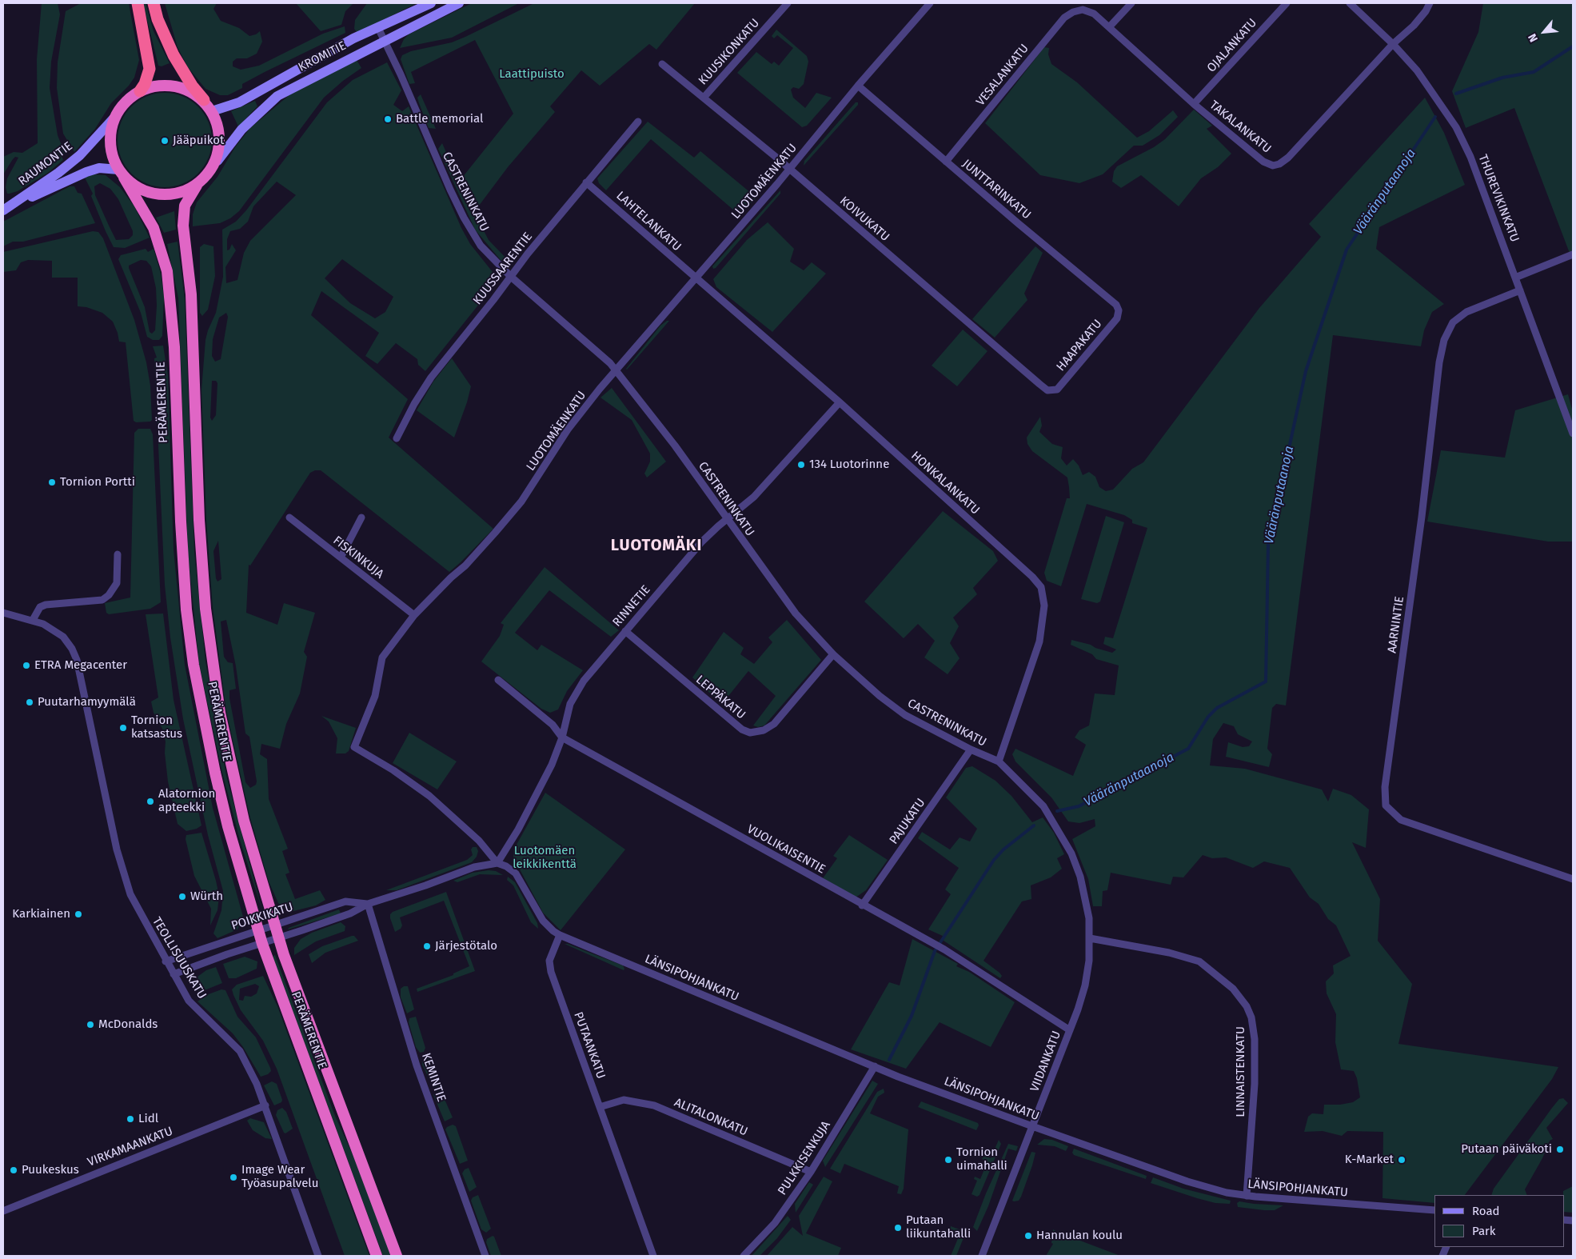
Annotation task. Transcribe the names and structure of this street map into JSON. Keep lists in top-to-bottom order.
{
  "streets": {
    "highway": ["PERÄMERENTIE"],
    "main road": ["KROMITIE", "RAUMONTIE"],
    "street": [
      "OJALANKATU",
      "KUUSIKONKATU",
      "VESALANKATU",
      "TAKALANKATU",
      "LUOTOMÄENKATU",
      "JUNTTARINKATU",
      "CASTRENINKATU",
      "THUREVIKINKATU",
      "KOIVUKATU",
      "LAHTELANKATU",
      "KUUSSAARENTIE",
      "HAAPAKATU",
      "HONKALANKATU",
      "FISKINKUJA",
      "RINNETIE",
      "AARNINTIE",
      "LEPPÄKATU",
      "PAJUKATU",
      "VUOLIKAISENTIE",
      "POIKKIKATU",
      "TEOLLISUUSKATU",
      "LÄNSIPOHJANKATU",
      "PUTAANKATU",
      "VIIDANKATU",
      "LINNAISTENKATU",
      "KEMINTIE",
      "ALITALONKATU",
      "VIRKAMAANKATU",
      "PULKKISENKUJA"
    ]
  },
  "crossings": [
    ["OJALANKATU", "TAKALANKATU"],
    ["KUUSIKONKATU", "KOIVUKATU"],
    ["KROMITIE", "RAUMONTIE"],
    ["KROMITIE", "CASTRENINKATU"],
    ["KROMITIE", "PERÄMERENTIE"],
    ["VESALANKATU", "TAKALANKATU"],
    ["VESALANKATU", "JUNTTARINKATU"],
    ["TAKALANKATU", "THUREVIKINKATU"],
    ["RAUMONTIE", "PERÄMERENTIE"],
    ["LUOTOMÄENKATU", "JUNTTARINKATU"],
    ["LUOTOMÄENKATU", "CASTRENINKATU"],
    ["LUOTOMÄENKATU", "KOIVUKATU"],
    ["LUOTOMÄENKATU", "LAHTELANKATU"],
    ["LUOTOMÄENKATU", "HONKALANKATU"],
    ["LUOTOMÄENKATU", "FISKINKUJA"],
    ["LUOTOMÄENKATU", "RINNETIE"],
    ["LUOTOMÄENKATU", "POIKKIKATU"],
    ["JUNTTARINKATU", "HAAPAKATU"],
    ["CASTRENINKATU", "KUUSSAARENTIE"],
    ["CASTRENINKATU", "HONKALANKATU"],
    ["CASTRENINKATU", "RINNETIE"],
    ["CASTRENINKATU", "LEPPÄKATU"],
    ["CASTRENINKATU", "PAJUKATU"],
    ["CASTRENINKATU", "VIIDANKATU"],
    ["CASTRENINKATU", "LINNAISTENKATU"],
    ["THUREVIKINKATU", "AARNINTIE"],
    ["KOIVUKATU", "HAAPAKATU"],
    ["LAHTELANKATU", "KUUSSAARENTIE"],
    ["LAHTELANKATU", "HONKALANKATU"],
    ["PERÄMERENTIE", "POIKKIKATU"],
    ["HONKALANKATU", "RINNETIE"],
    ["RINNETIE", "LEPPÄKATU"],
    ["RINNETIE", "VUOLIKAISENTIE"],
    ["RINNETIE", "POIKKIKATU"],
    ["PAJUKATU", "VUOLIKAISENTIE"],
    ["VUOLIKAISENTIE", "VIIDANKATU"],
    ["POIKKIKATU", "TEOLLISUUSKATU"],
    ["POIKKIKATU", "KEMINTIE"],
    ["TEOLLISUUSKATU", "VIRKAMAANKATU"],
    ["LÄNSIPOHJANKATU", "PUTAANKATU"],
    ["LÄNSIPOHJANKATU", "VIIDANKATU"],
    ["LÄNSIPOHJANKATU", "LINNAISTENKATU"],
    ["LÄNSIPOHJANKATU", "PULKKISENKUJA"],
    ["PUTAANKATU", "ALITALONKATU"],
    ["VIIDANKATU", "LINNAISTENKATU"],
    ["ALITALONKATU", "PULKKISENKUJA"]
  ],
  "districts": ["LUOTOMÄKI"],
  "water": ["Vääränputaanoja"],
  "parks": ["Laattipuisto", "Luotomäen leikkikenttä"],
  "places": [
    "Battle memorial",
    "Jääpuikot",
    "134 Luotorinne",
    "Tornion Portti",
    "ETRA Megacenter",
    "Puutarhamyymälä",
    "Tornion katsastus",
    "Alatornion apteekki",
    "Würth",
    "Karkiainen",
    "Järjestötalo",
    "McDonalds",
    "Lidl",
    "Putaan päiväkoti",
    "Tornion uimahalli",
    "K-Market",
    "Puukeskus",
    "Image Wear Työasupalvelu",
    "Putaan liikuntahalli",
    "Hannulan koulu"
  ],
  "legend": ["Road", "Park"],
  "north": "bottom left"
}
